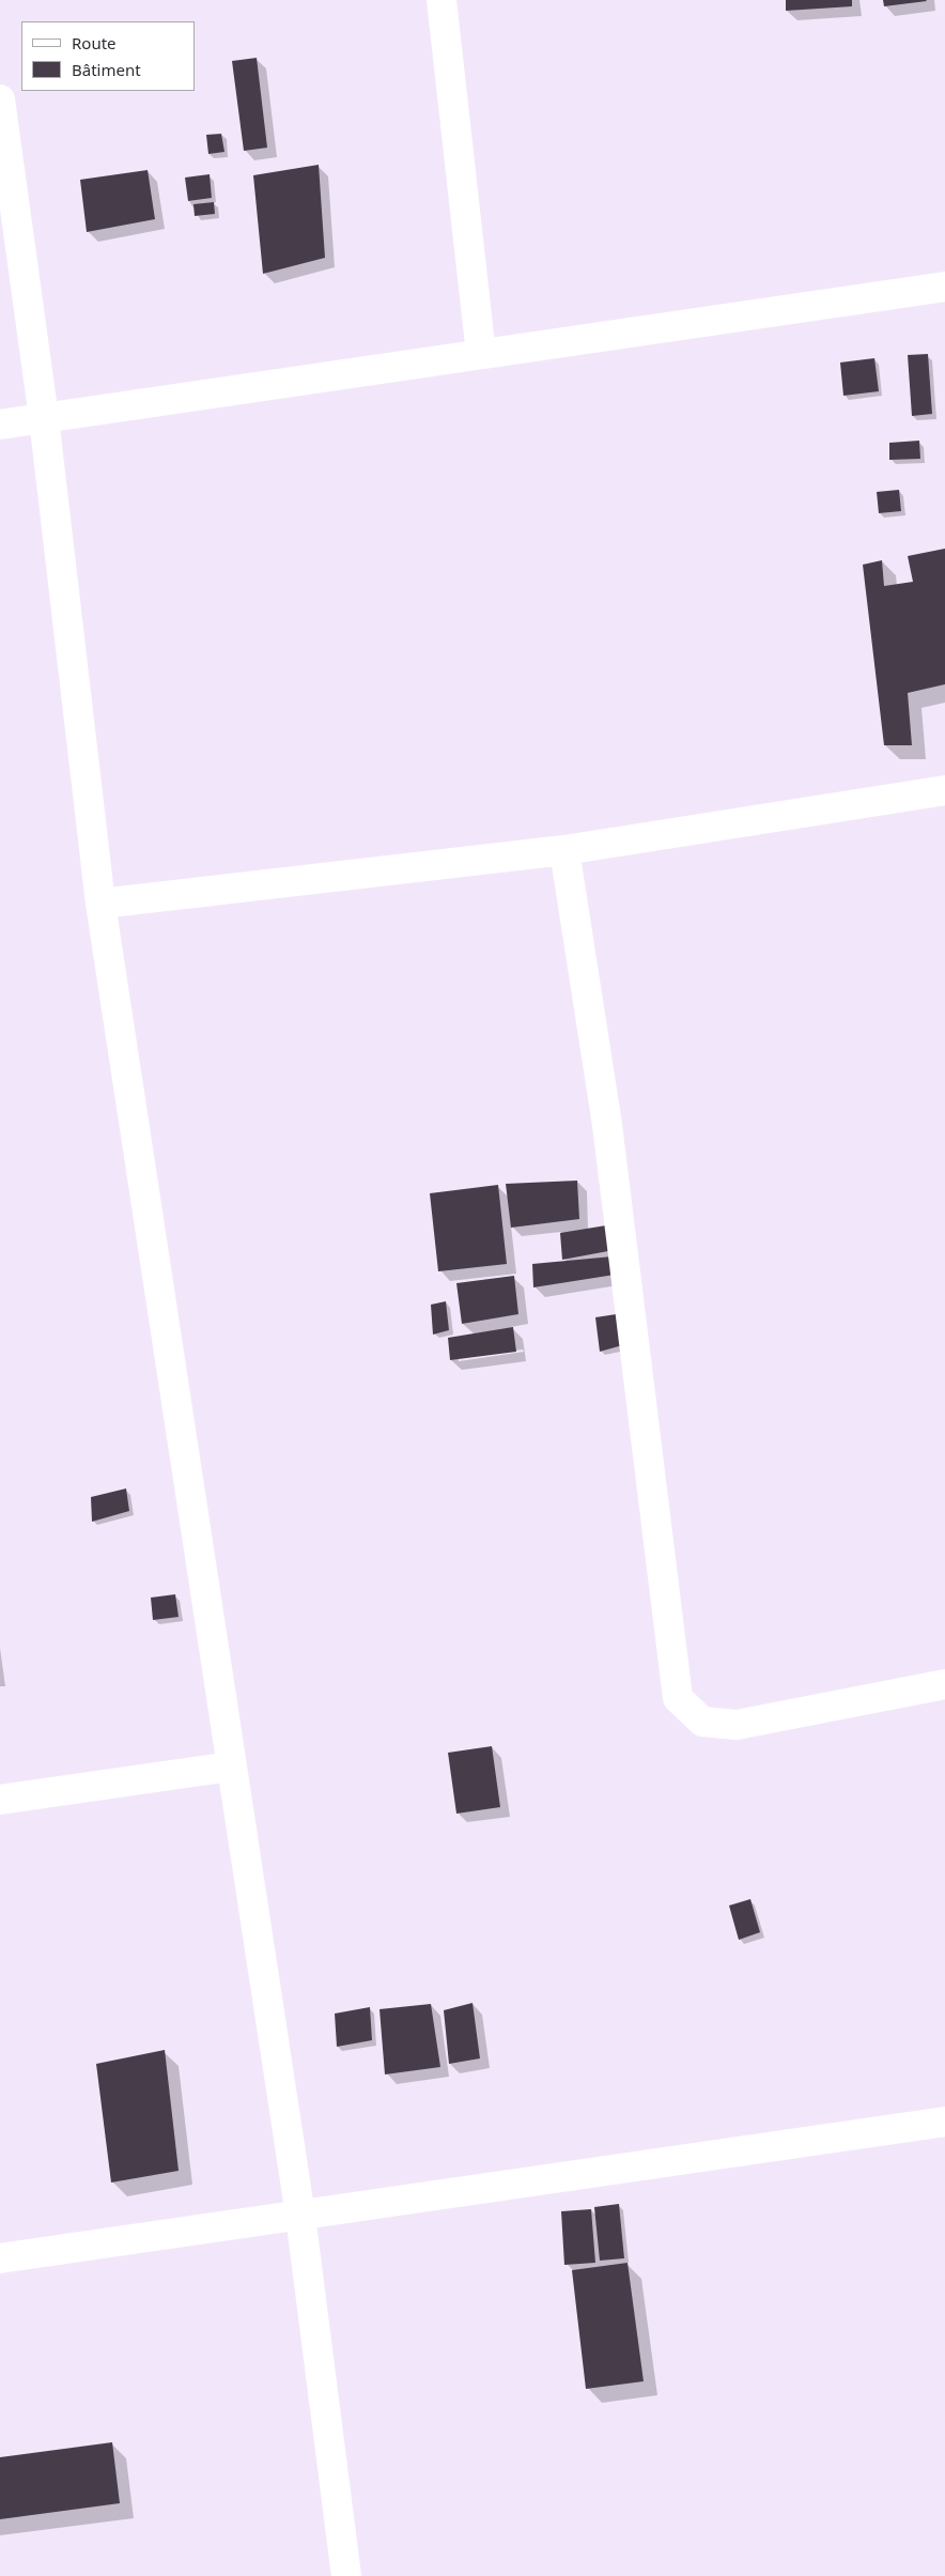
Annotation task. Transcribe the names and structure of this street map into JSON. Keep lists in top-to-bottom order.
{
  "legend": ["Route", "Bâtiment"]
}
